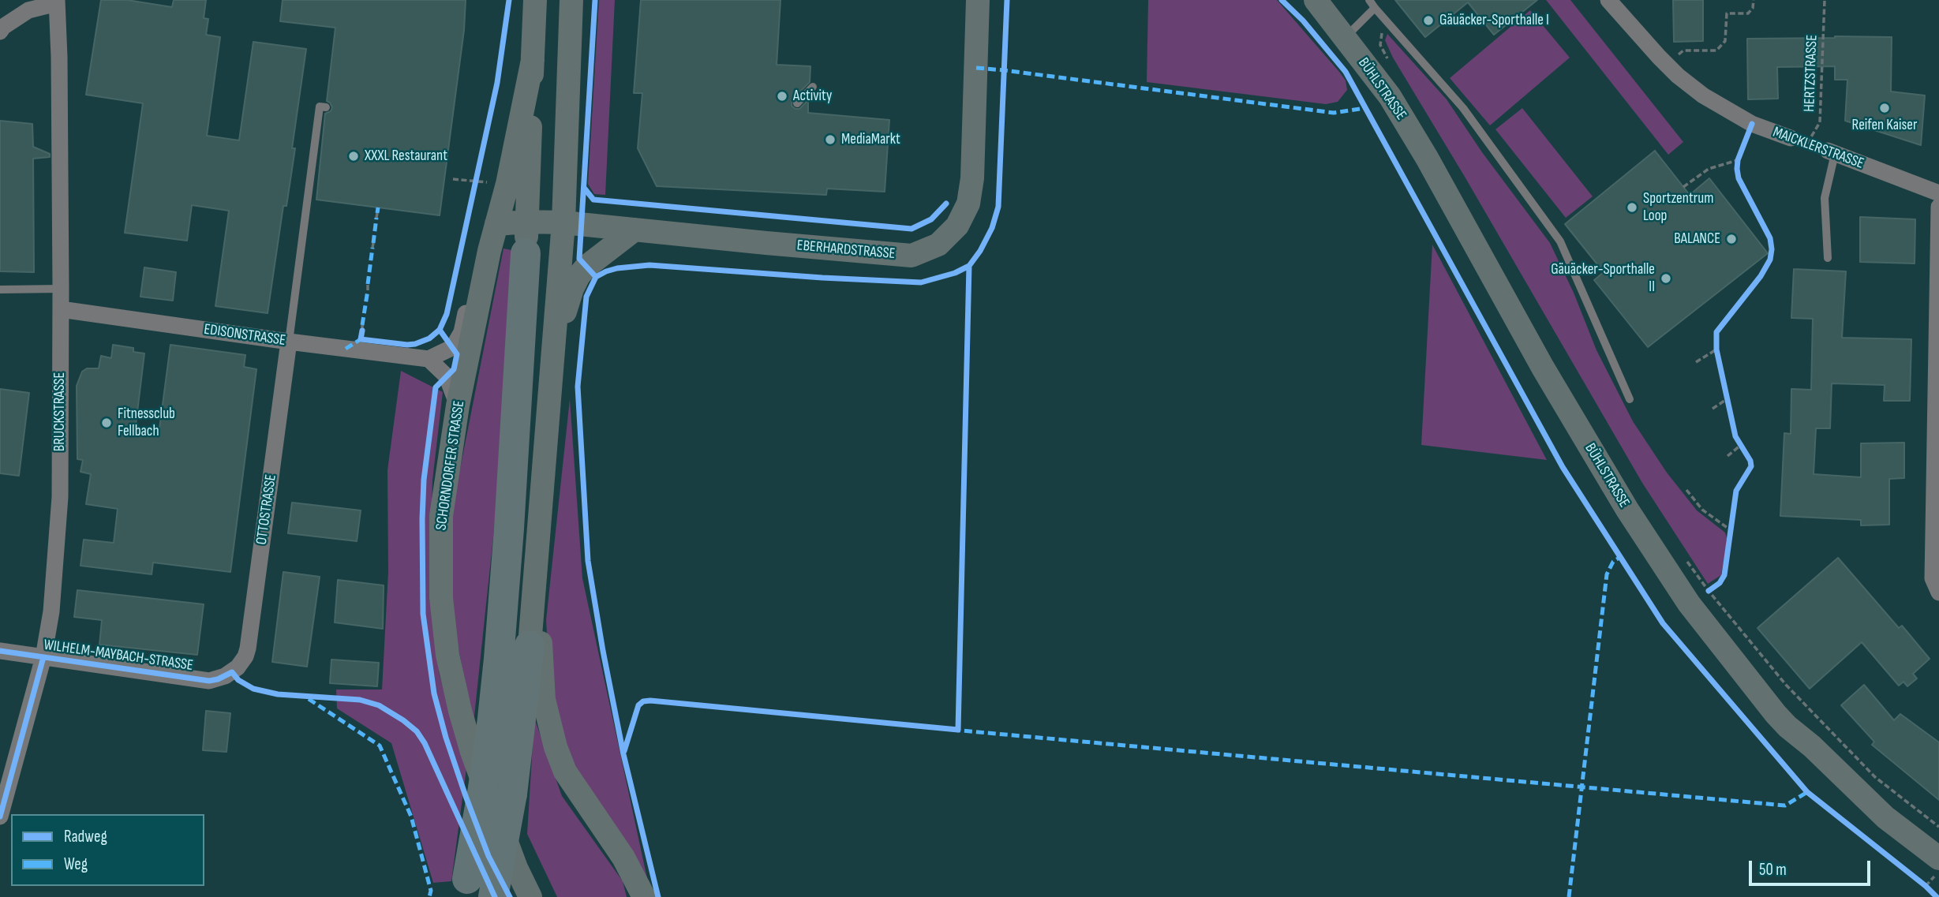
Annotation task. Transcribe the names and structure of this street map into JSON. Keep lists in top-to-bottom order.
{
  "streets": {
    "main road": ["BÜHLSTRASSE", "EBERHARDSTRASSE", "SCHORNDORFER STRASSE"],
    "street": [
      "MAICKLERSTRASSE",
      "EDISONSTRASSE",
      "BRUCKSTRASSE",
      "OTTOSTRASSE",
      "WILHELM-MAYBACH-STRASSE"
    ],
    "path": ["HERTZSTRASSE"]
  },
  "crossings": [
    ["HERTZSTRASSE", "MAICKLERSTRASSE"],
    ["EBERHARDSTRASSE", "SCHORNDORFER STRASSE"],
    ["EDISONSTRASSE", "BRUCKSTRASSE"],
    ["EDISONSTRASSE", "OTTOSTRASSE"],
    ["BRUCKSTRASSE", "WILHELM-MAYBACH-STRASSE"],
    ["OTTOSTRASSE", "WILHELM-MAYBACH-STRASSE"]
  ],
  "places": [
    "Gäuäcker-Sporthalle I",
    "Activity",
    "Reifen Kaiser",
    "MediaMarkt",
    "XXXL Restaurant",
    "Sportzentrum Loop",
    "BALANCE",
    "Gäuäcker-Sporthalle II",
    "Fitnessclub Fellbach"
  ],
  "legend": ["Radweg", "Weg"],
  "scale_bar": "50 m"
}
